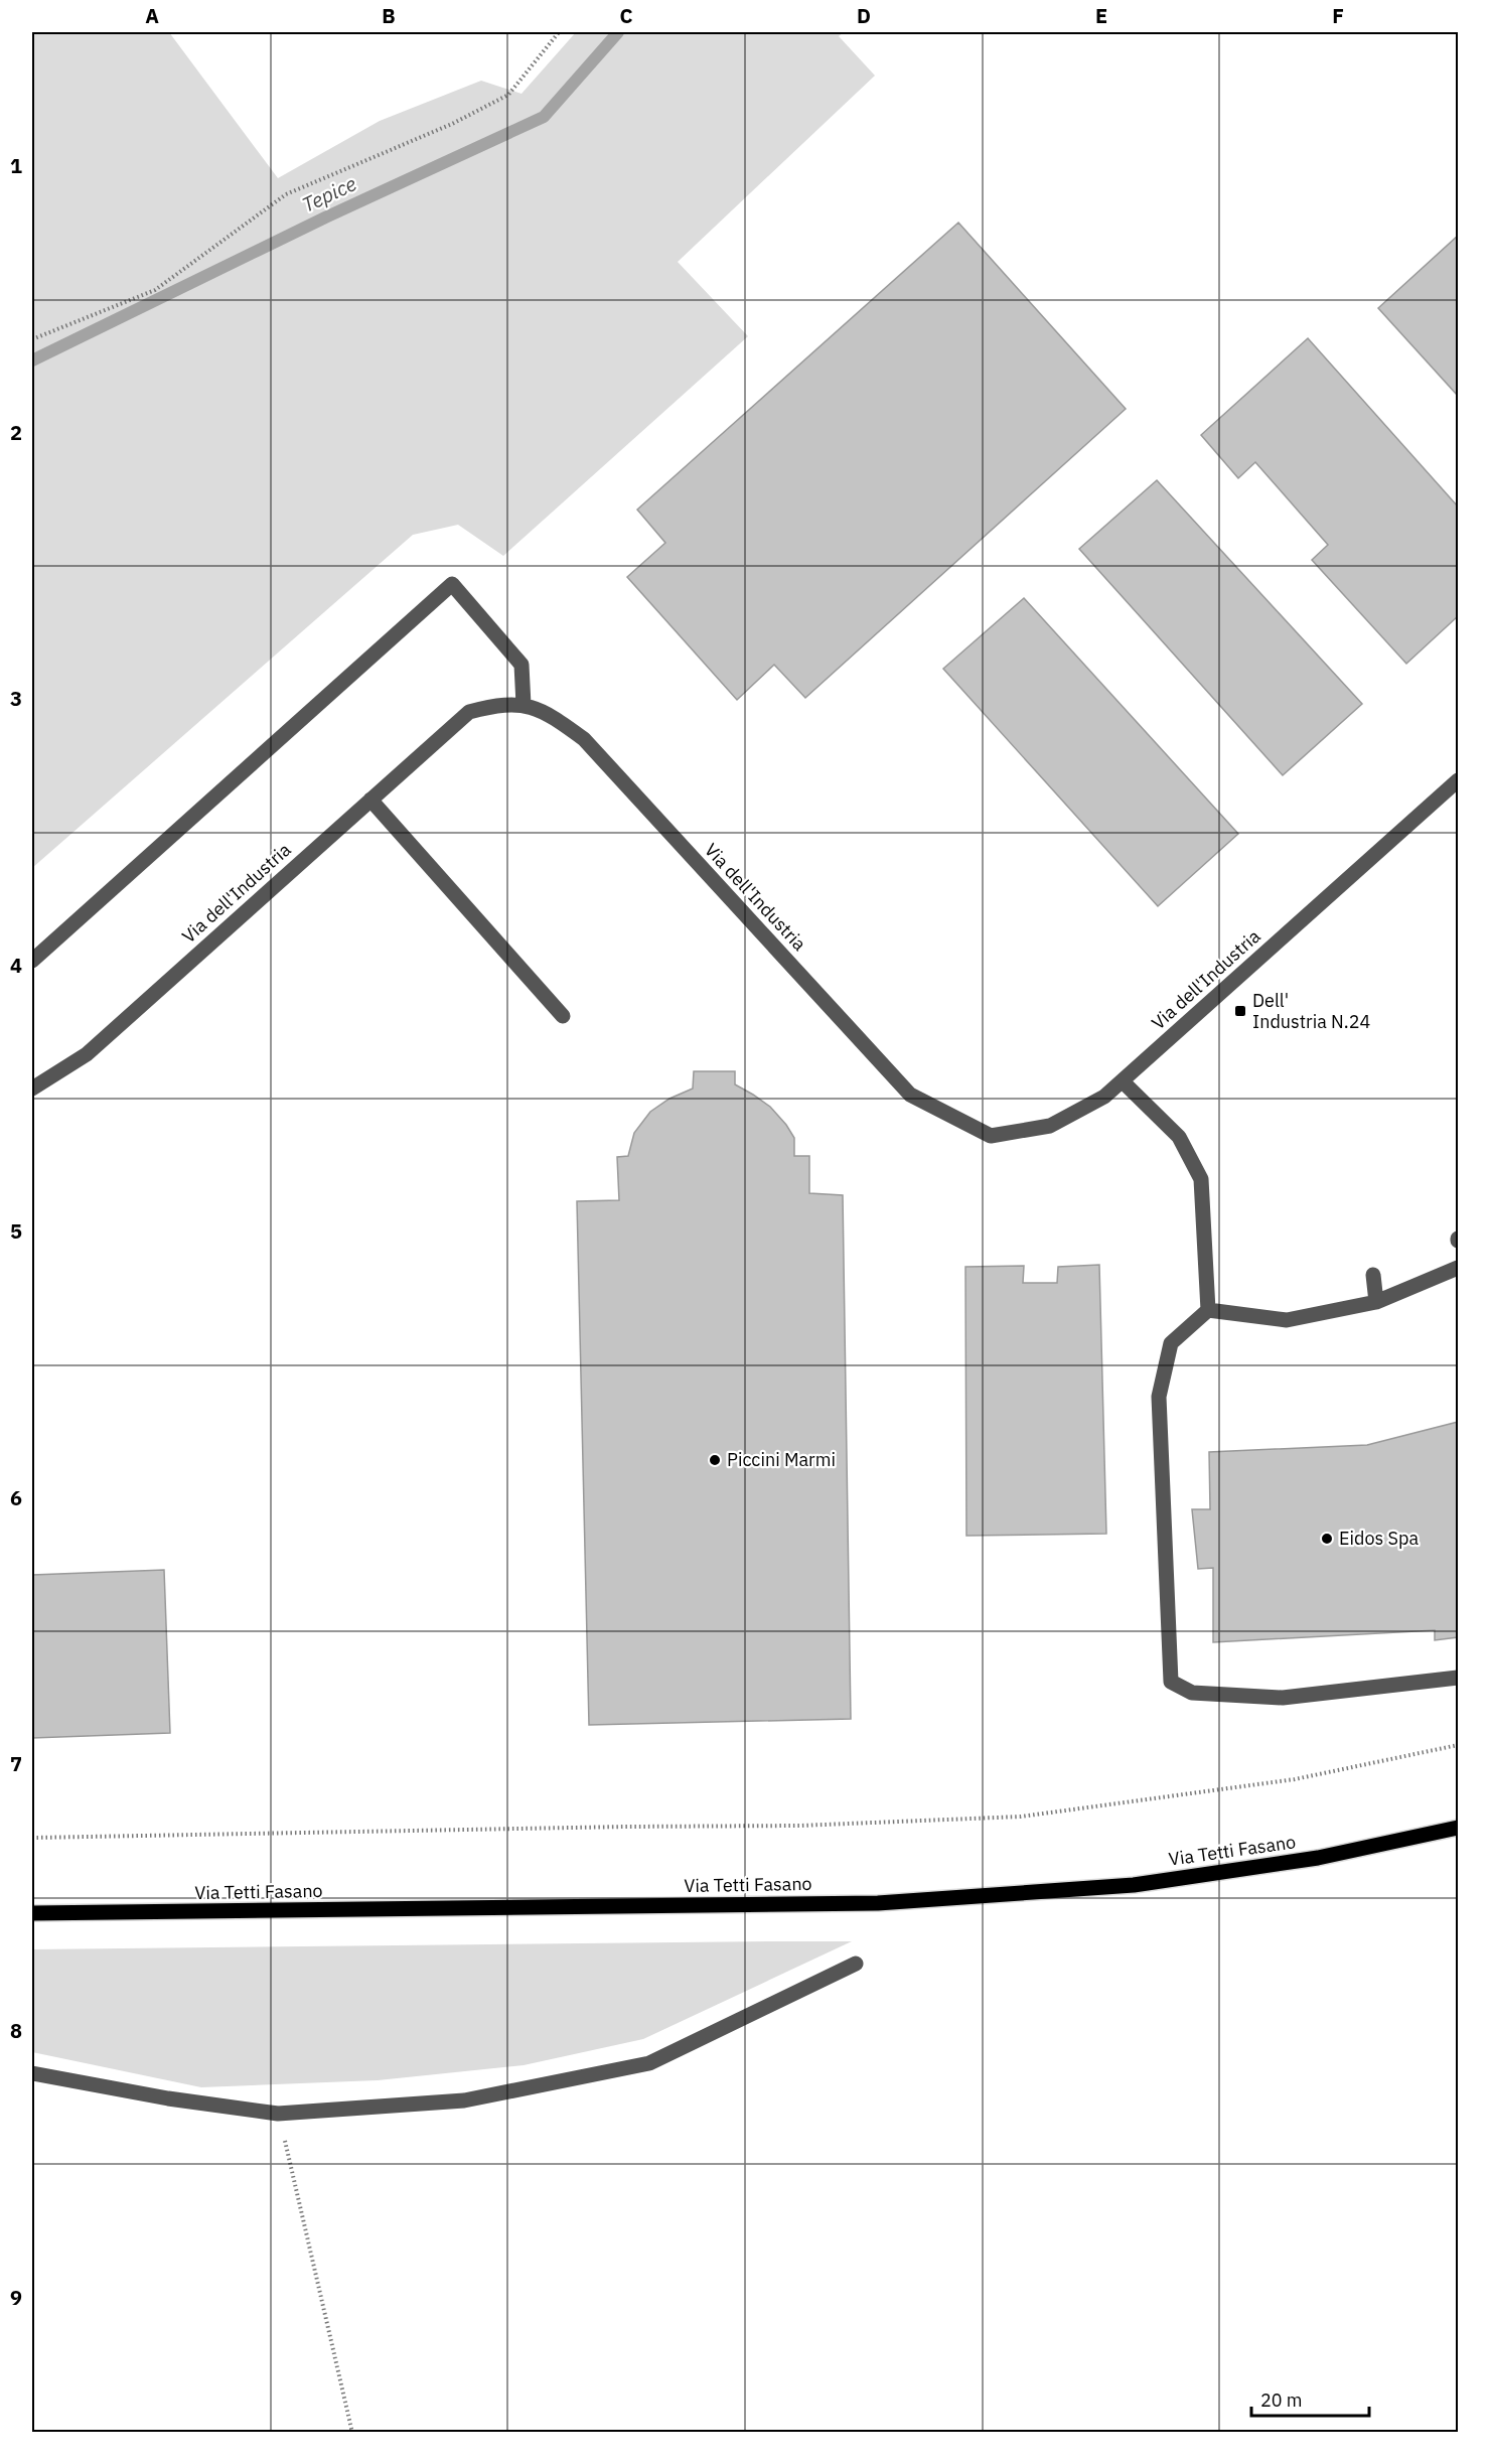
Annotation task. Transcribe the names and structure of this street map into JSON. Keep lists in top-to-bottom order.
{
  "streets": {
    "main road": ["Via Tetti Fasano"],
    "street": ["Via dell'Industria"]
  },
  "water": ["Tepice"],
  "places": {
    "transit": ["Dell' Industria N.24"],
    "other": ["Piccini Marmi", "Eidos Spa"]
  },
  "scale_bar": "20 m",
  "grid": {
    "columns": [
      "A",
      "B",
      "C",
      "D",
      "E",
      "F"
    ],
    "rows": [
      "1",
      "2",
      "3",
      "4",
      "5",
      "6",
      "7",
      "8",
      "9"
    ]
  }
}
